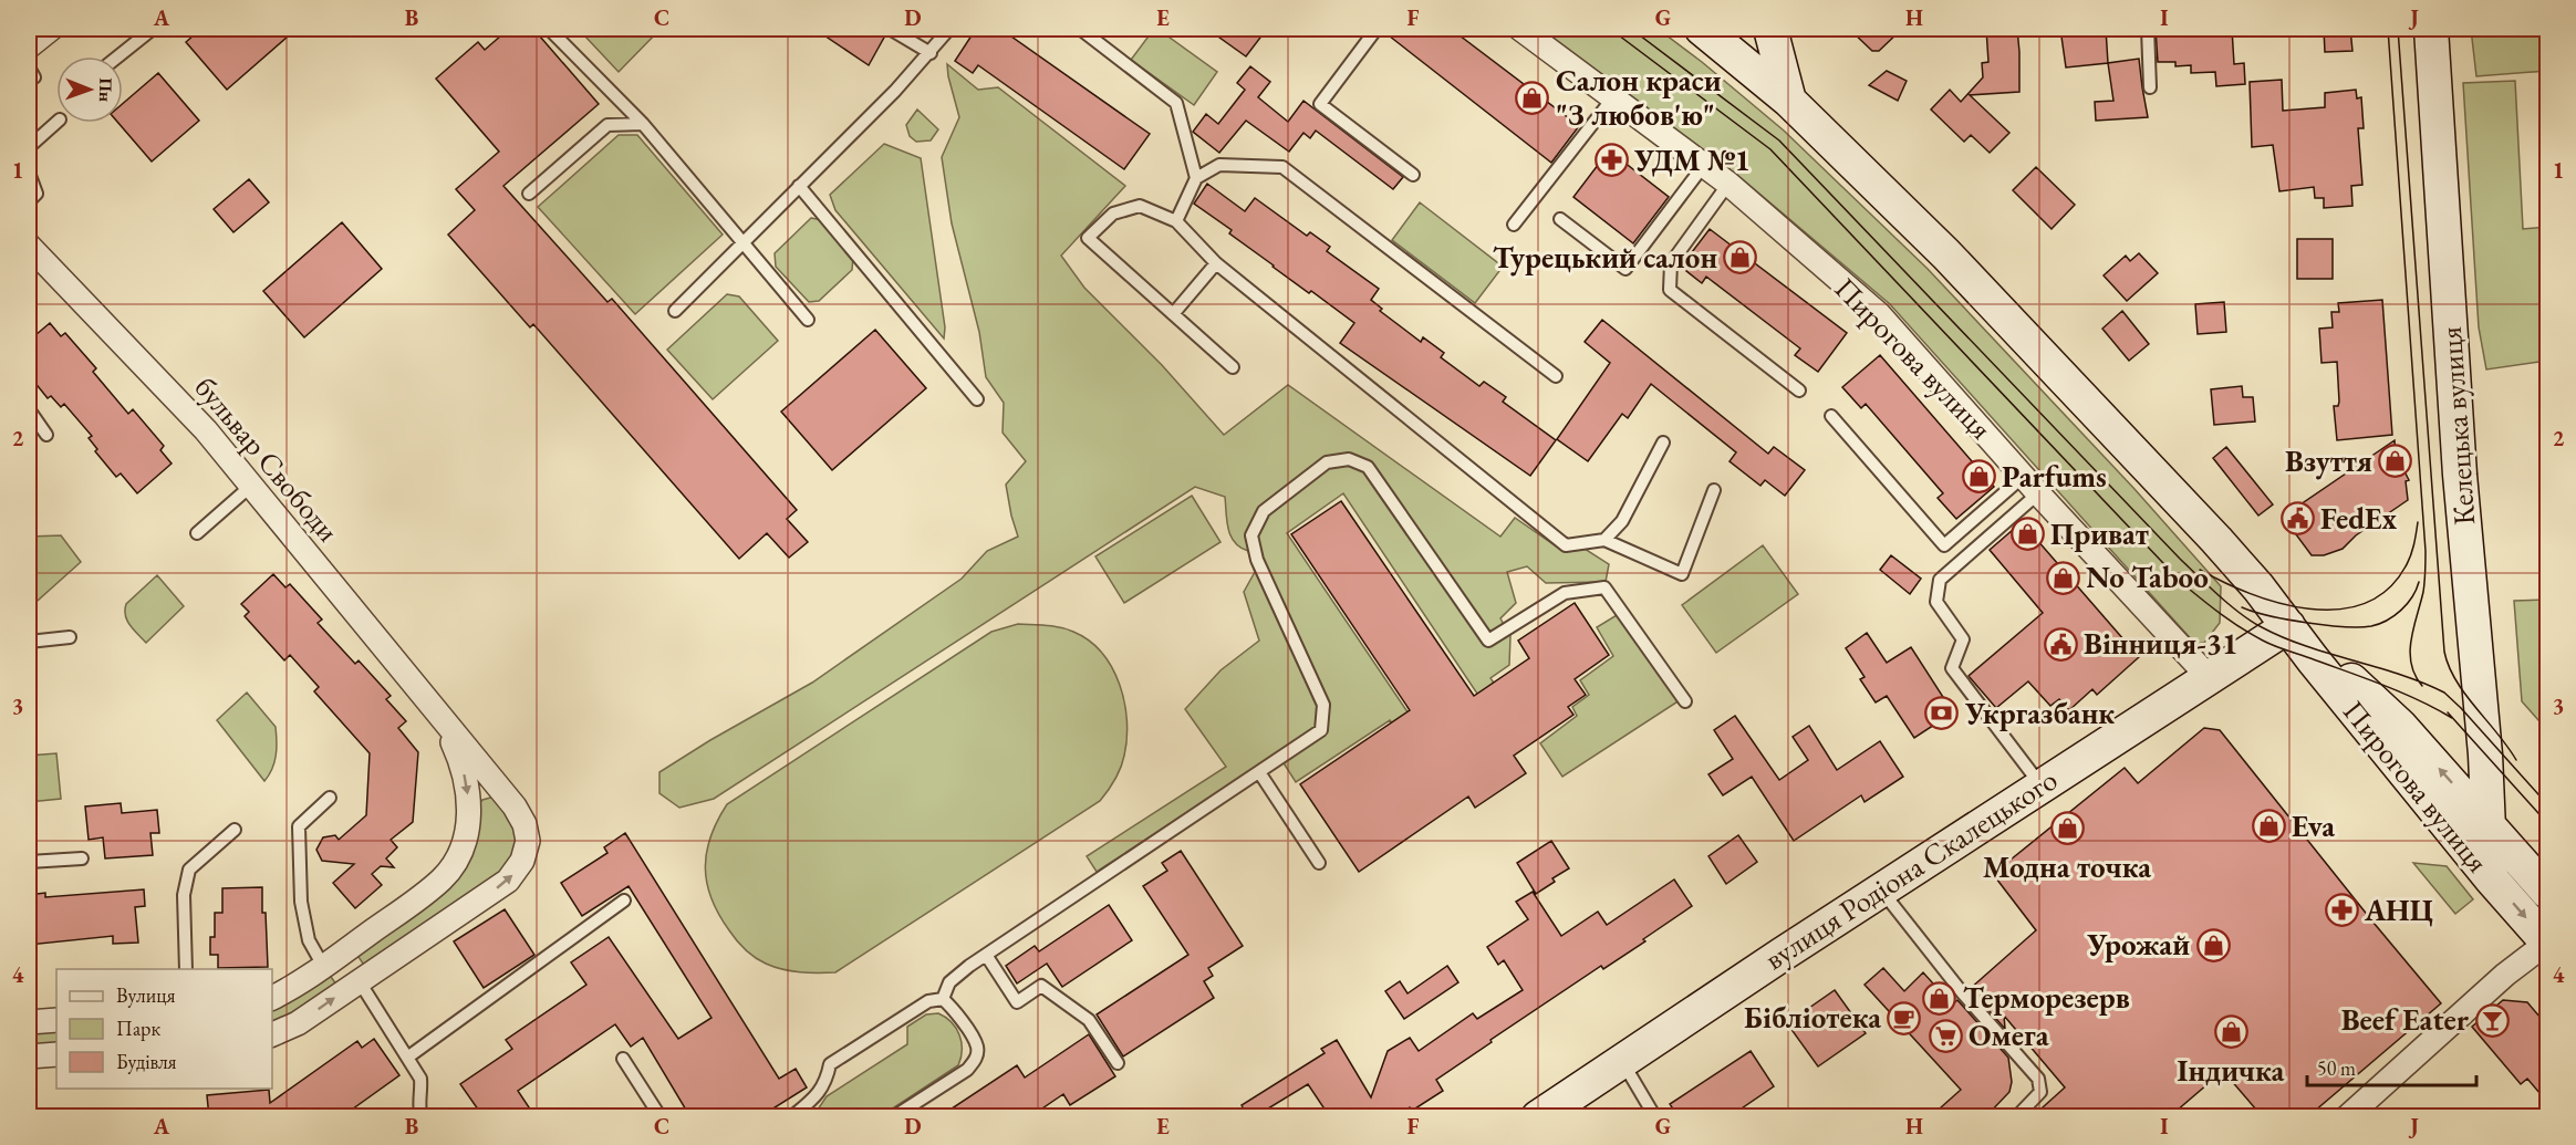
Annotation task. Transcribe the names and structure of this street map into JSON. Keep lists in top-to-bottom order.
{
  "streets": {
    "main road": ["Пирогова вулиця", "Келецька вулиця", "вулиця Родіона Скалецького"],
    "street": ["бульвар Свободи"]
  },
  "crossings": [
    ["Пирогова вулиця", "Келецька вулиця"],
    ["Пирогова вулиця", "вулиця Родіона Скалецького"]
  ],
  "places": {
    "shop": [
      "Салон краси \"З любов'ю\"",
      "Турецький салон",
      "Взуття",
      "Parfums",
      "Приват",
      "No Taboo",
      "Eva",
      "Модна точка",
      "Урожай",
      "Терморезерв",
      "Індичка"
    ],
    "pharmacy": ["УДМ №1", "АНЦ"],
    "public building": ["FedEx", "Вінниця-31"],
    "bank": ["Укргазбанк"],
    "cafe": ["Бібліотека"],
    "bar": ["Beef Eater"],
    "supermarket": ["Омега"]
  },
  "legend": ["Вулиця", "Парк", "Будівля"],
  "scale_bar": "50 m",
  "north": "right",
  "grid": {
    "columns": [
      "A",
      "B",
      "C",
      "D",
      "E",
      "F",
      "G",
      "H",
      "I",
      "J"
    ],
    "rows": [
      "1",
      "2",
      "3",
      "4"
    ]
  }
}
